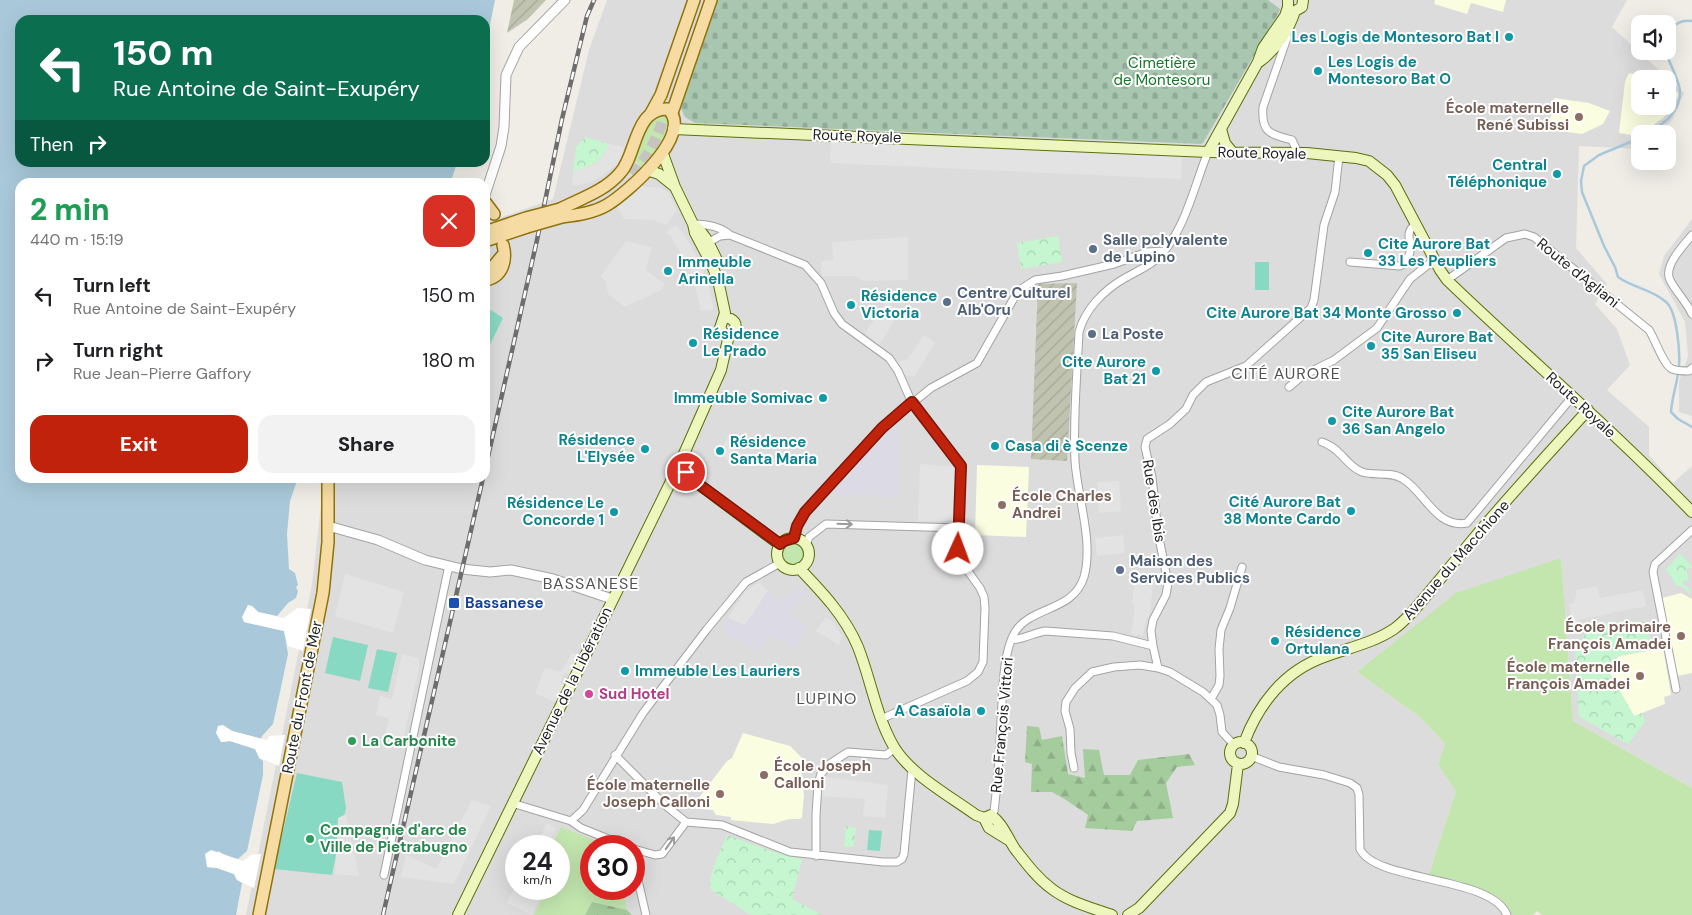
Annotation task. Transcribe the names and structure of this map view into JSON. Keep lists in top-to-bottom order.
{
  "streets": {
    "main road": [
      "Route Royale",
      "Avenue du Macchione",
      "Avenue de la Libération",
      "Route du Front de Mer"
    ],
    "street": ["Route d'Agliani", "Rue des Ibis", "Rue François Vittori"]
  },
  "crossings": [
    ["Route Royale", "Route d'Agliani"],
    ["Route Royale", "Rue des Ibis"],
    ["Route Royale", "Avenue du Macchione"],
    ["Route Royale", "Rue François Vittori"]
  ],
  "districts": ["CITÉ AURORE", "BASSANESE", "LUPINO"],
  "parks": ["Cimetière de Montesoru"],
  "places": {
    "other": [
      "Les Logis de Montesoro Bat I",
      "Les Logis de Montesoro Bat O",
      "École maternelle René Subissi",
      "Central Téléphonique",
      "Salle polyvalente de Lupino",
      "Cite Aurore Bat 33 Les Peupliers",
      "Immeuble Arinella",
      "Centre Culturel Alb'Oru",
      "Résidence Victoria",
      "Cite Aurore Bat 34 Monte Grosso",
      "La Poste",
      "Résidence Le Prado",
      "Cite Aurore Bat 35 San Eliseu",
      "Cite Aurore Bat 21",
      "Immeuble Somivac",
      "Cite Aurore Bat 36 San Angelo",
      "Casa di è Scenze",
      "Résidence L'Elysée",
      "Résidence Santa Maria",
      "École Charles Andrei",
      "Cité Aurore Bat 38 Monte Cardo",
      "Résidence Le Concorde 1",
      "Maison des Services Publics",
      "École primaire François Amadei",
      "Résidence Ortulana",
      "Immeuble Les Lauriers",
      "École maternelle François Amadei",
      "Sud Hotel",
      "A Casaïola",
      "La Carbonite",
      "École Joseph Calloni",
      "École maternelle Joseph Calloni",
      "Compagnie d'arc de Ville de Pietrabugno"
    ],
    "transit": ["Bassanese"]
  },
  "page": {
    "map_buttons": ["+", "−"],
    "turn": ["150 m", "Rue Antoine de Saint-Exupéry"],
    "then": "Then",
    "heading": ["2 min", "440 m · 15:19"],
    "list": [
      {
        "name": "Turn left",
        "note": "Rue Antoine de Saint-Exupéry",
        "value": "150 m"
      },
      {
        "name": "Turn right",
        "note": "Rue Jean-Pierre Gaffory",
        "value": "180 m"
      }
    ],
    "buttons": ["Exit", "Share"],
    "speed": "24 km/h",
    "limit": "30"
  }
}
